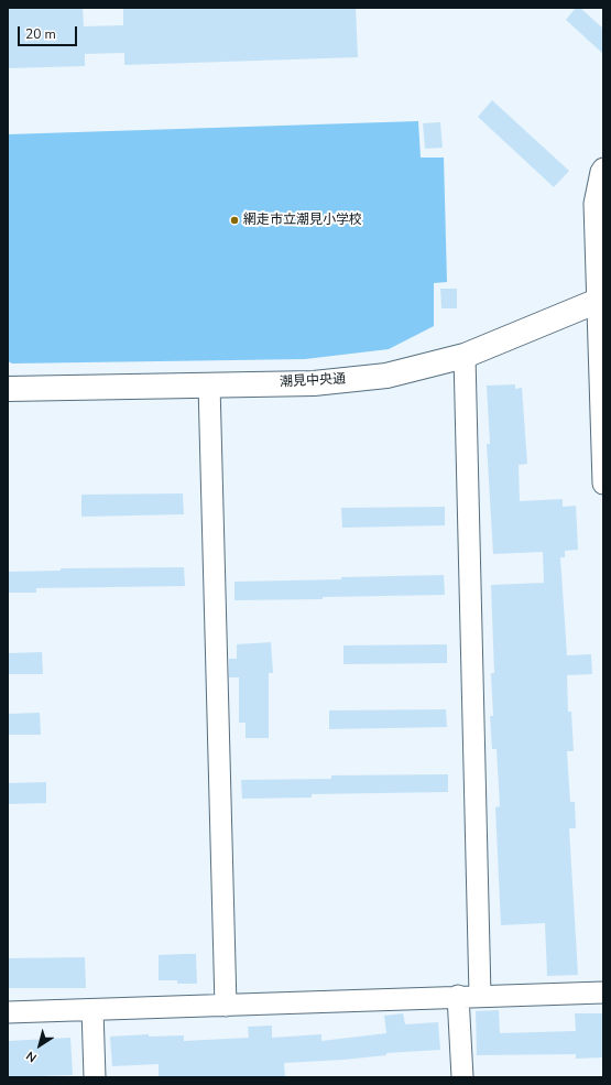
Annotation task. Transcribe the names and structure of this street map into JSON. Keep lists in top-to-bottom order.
{
  "streets": {
    "street": ["潮見中央通"]
  },
  "places": ["網走市立潮見小学校"],
  "scale_bar": "20 m",
  "north": "bottom left"
}
